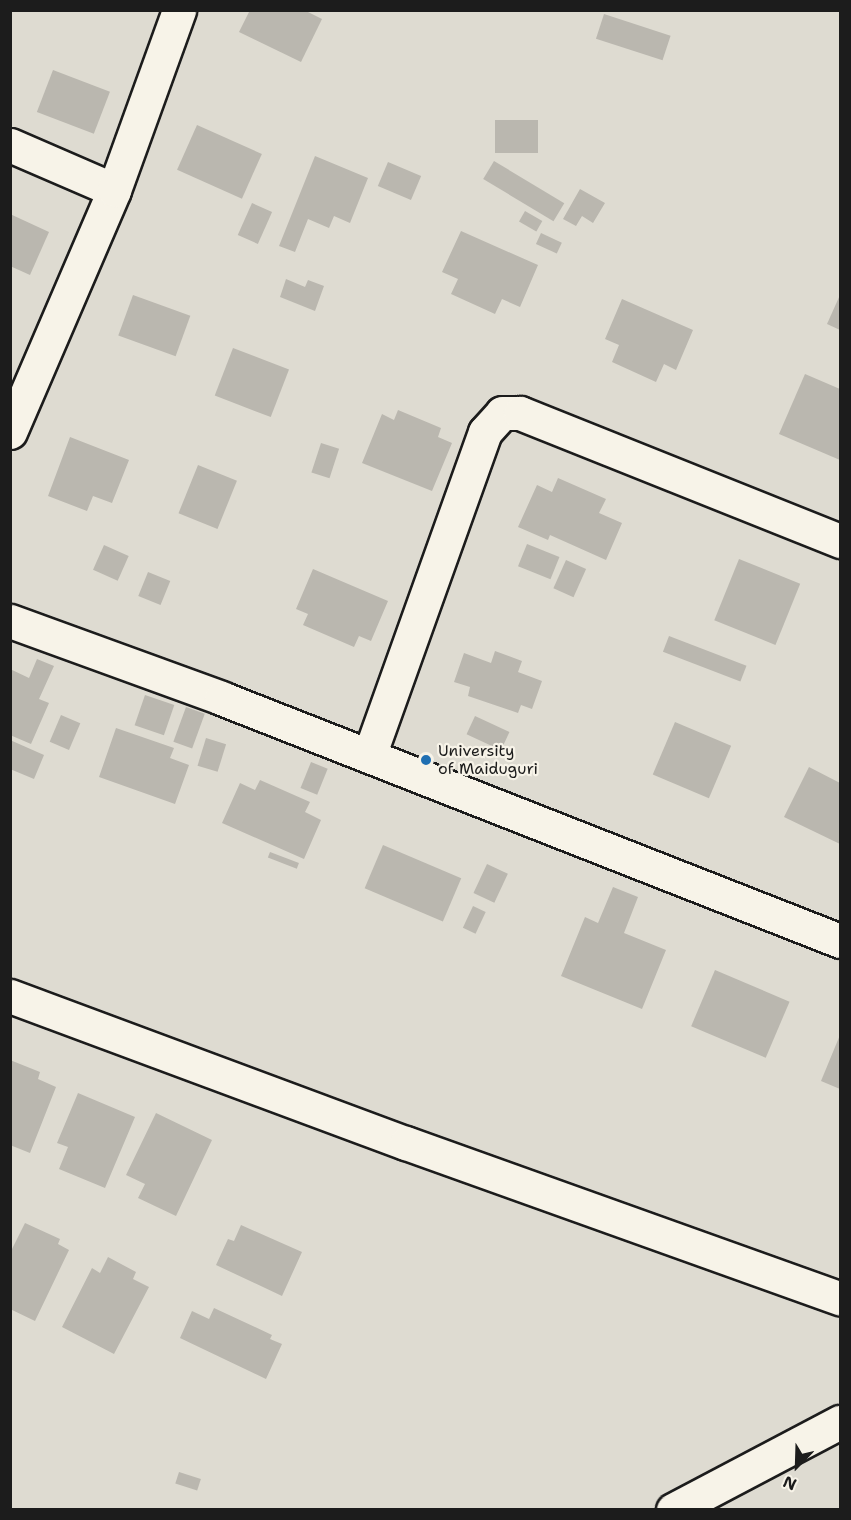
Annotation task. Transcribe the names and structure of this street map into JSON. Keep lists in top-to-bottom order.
{
  "places": ["University of Maiduguri"],
  "north": "bottom left"
}
